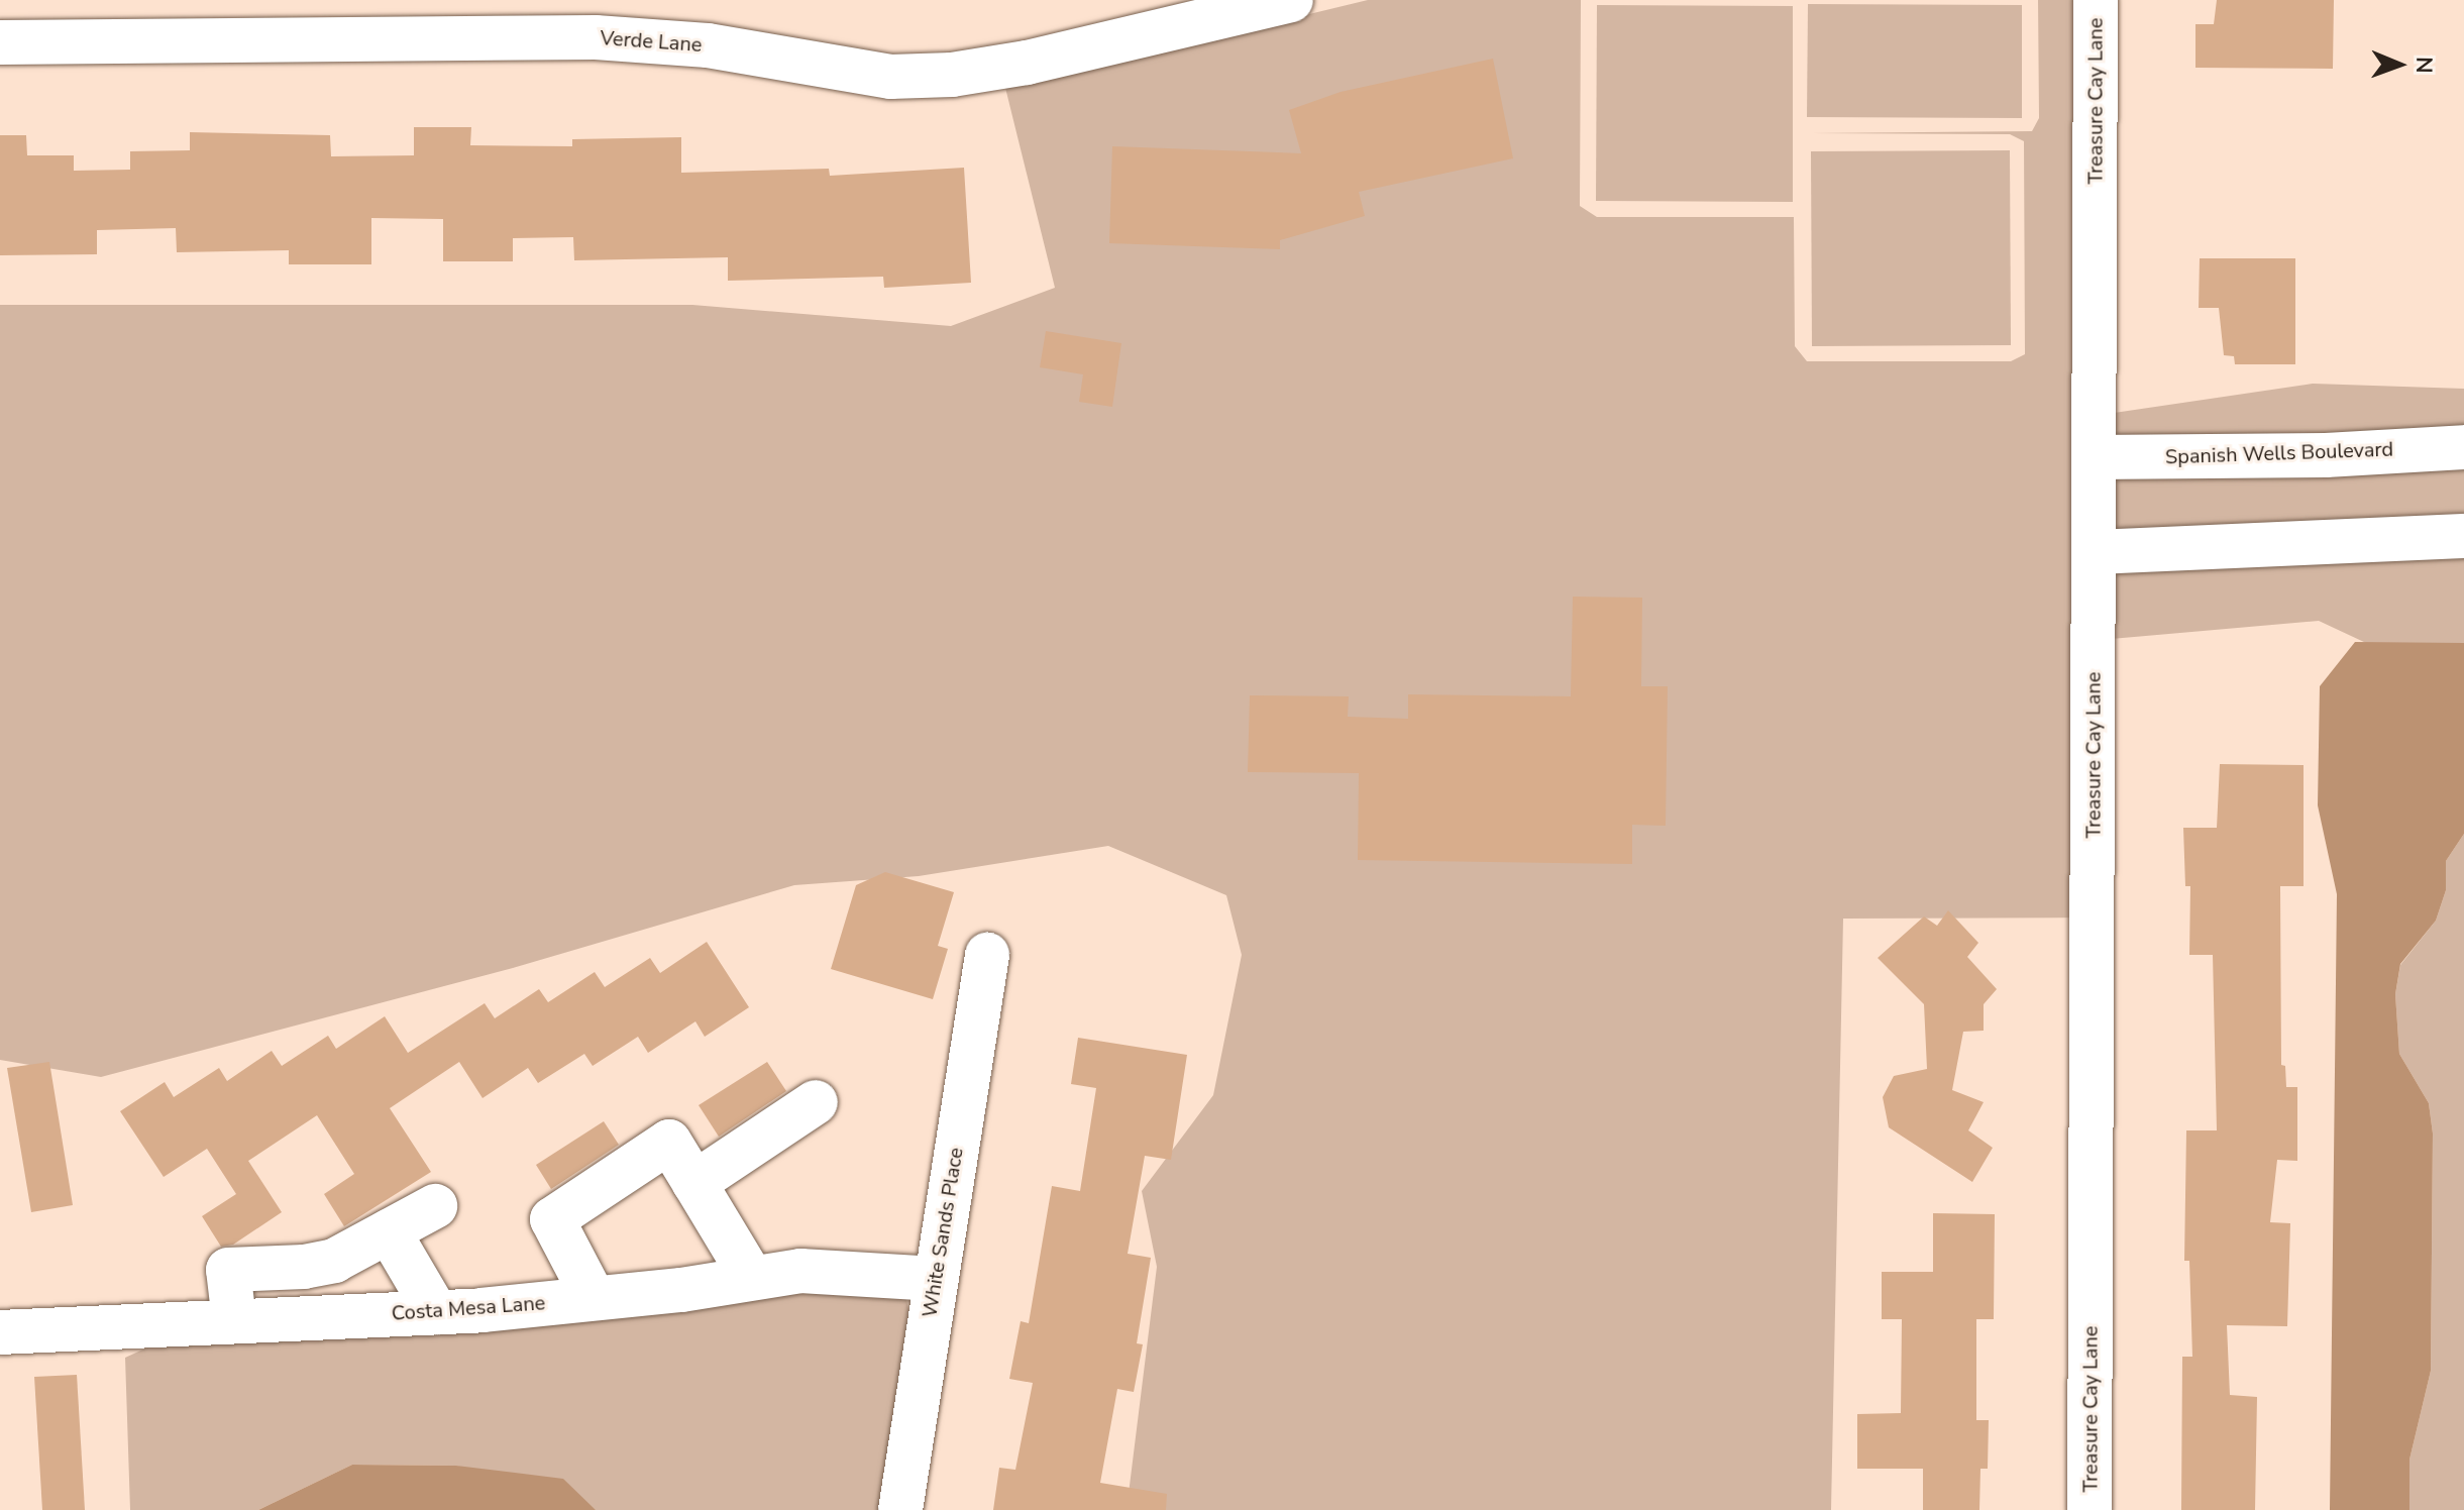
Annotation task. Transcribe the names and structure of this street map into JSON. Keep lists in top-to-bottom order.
{
  "streets": {
    "street": [
      "Verde Lane",
      "Treasure Cay Lane",
      "Spanish Wells Boulevard",
      "White Sands Place",
      "Costa Mesa Lane"
    ]
  },
  "crossings": [
    ["Treasure Cay Lane", "Spanish Wells Boulevard"],
    ["White Sands Place", "Costa Mesa Lane"]
  ],
  "north": "right"
}
